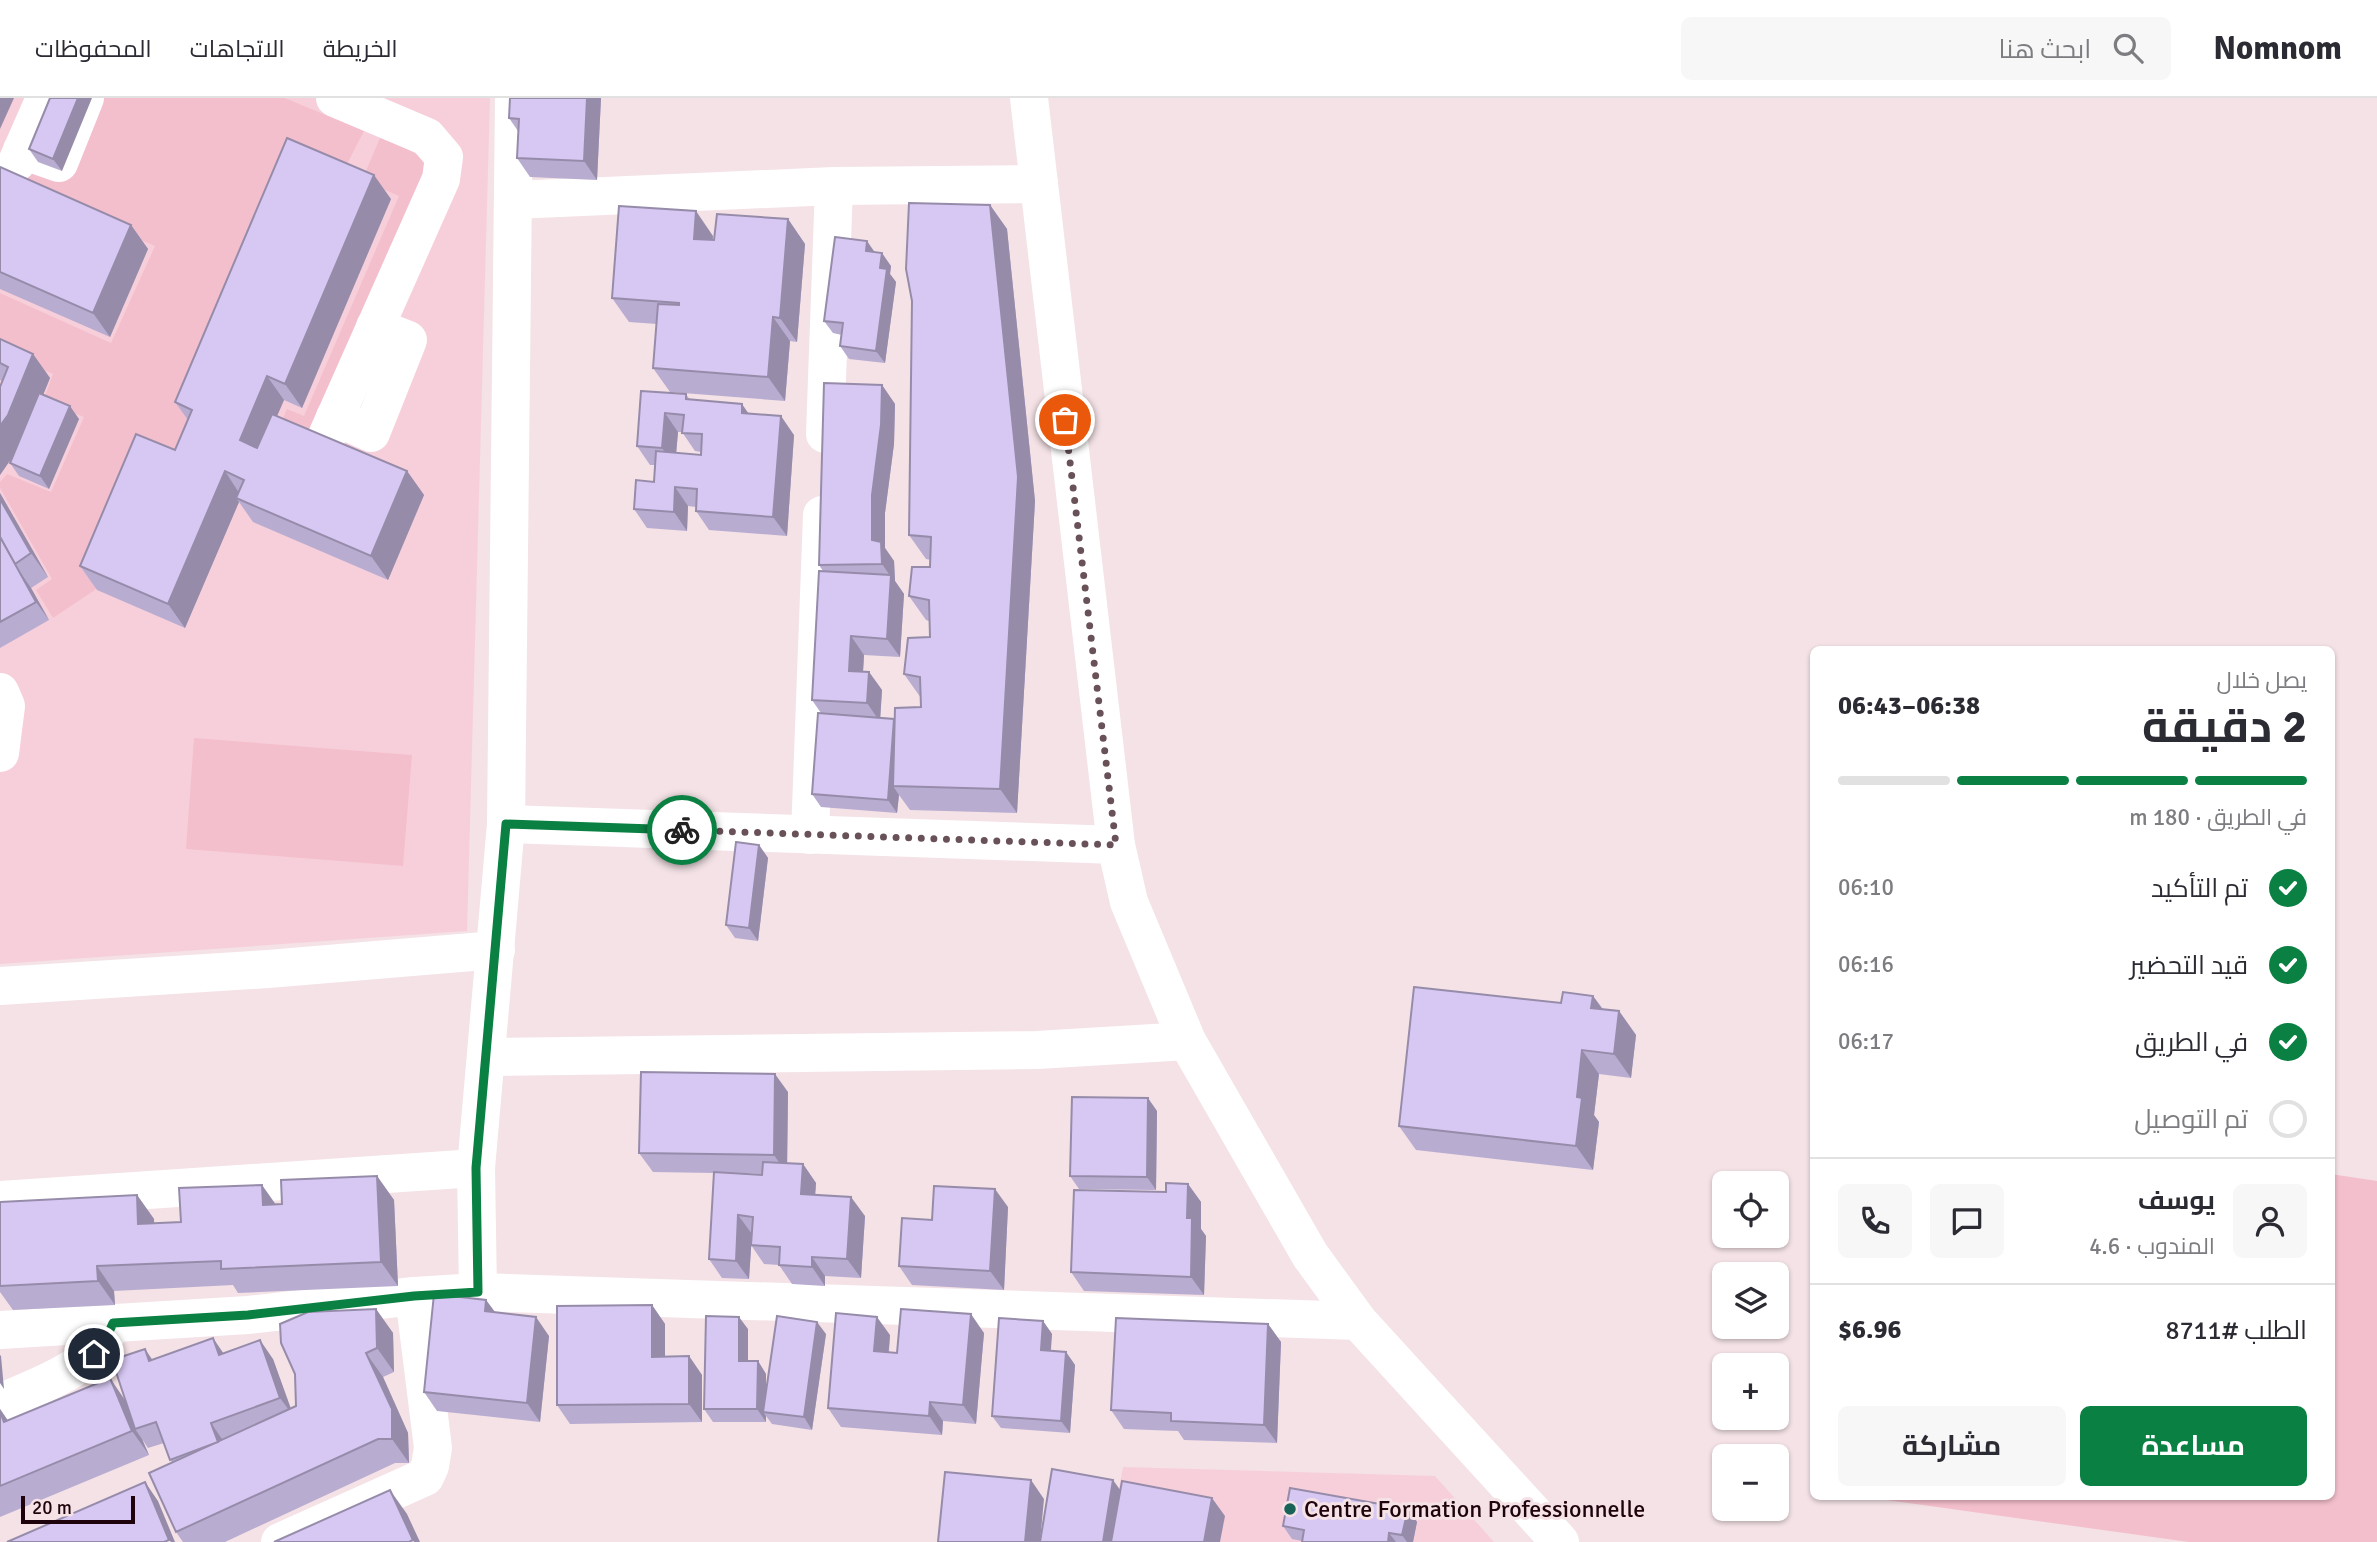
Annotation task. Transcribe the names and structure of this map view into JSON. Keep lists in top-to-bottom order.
{
  "places": ["Centre Formation Professionnelle"],
  "scale_bar": "20 m",
  "page": {
    "header": "Nomnom",
    "search": "ابحث هنا",
    "nav": ["الخريطة", "الاتجاهات", "المحفوظات"],
    "heading": ["2 دقيقة", "يصل خلال", "06:38–06:43"],
    "panel": [
      "يوسف",
      "المندوب · 4.6",
      "الطلب #8711",
      "$6.96"
    ],
    "bar": "في الطريق · 180 m",
    "list": [
      ["تم التأكيد", "06:10"],
      ["قيد التحضير", "06:16"],
      ["في الطريق", "06:17"],
      "تم التوصيل"
    ],
    "map_buttons": ["+", "−"],
    "buttons": ["مساعدة", "مشاركة"],
    "scale": "20 m"
  }
}
